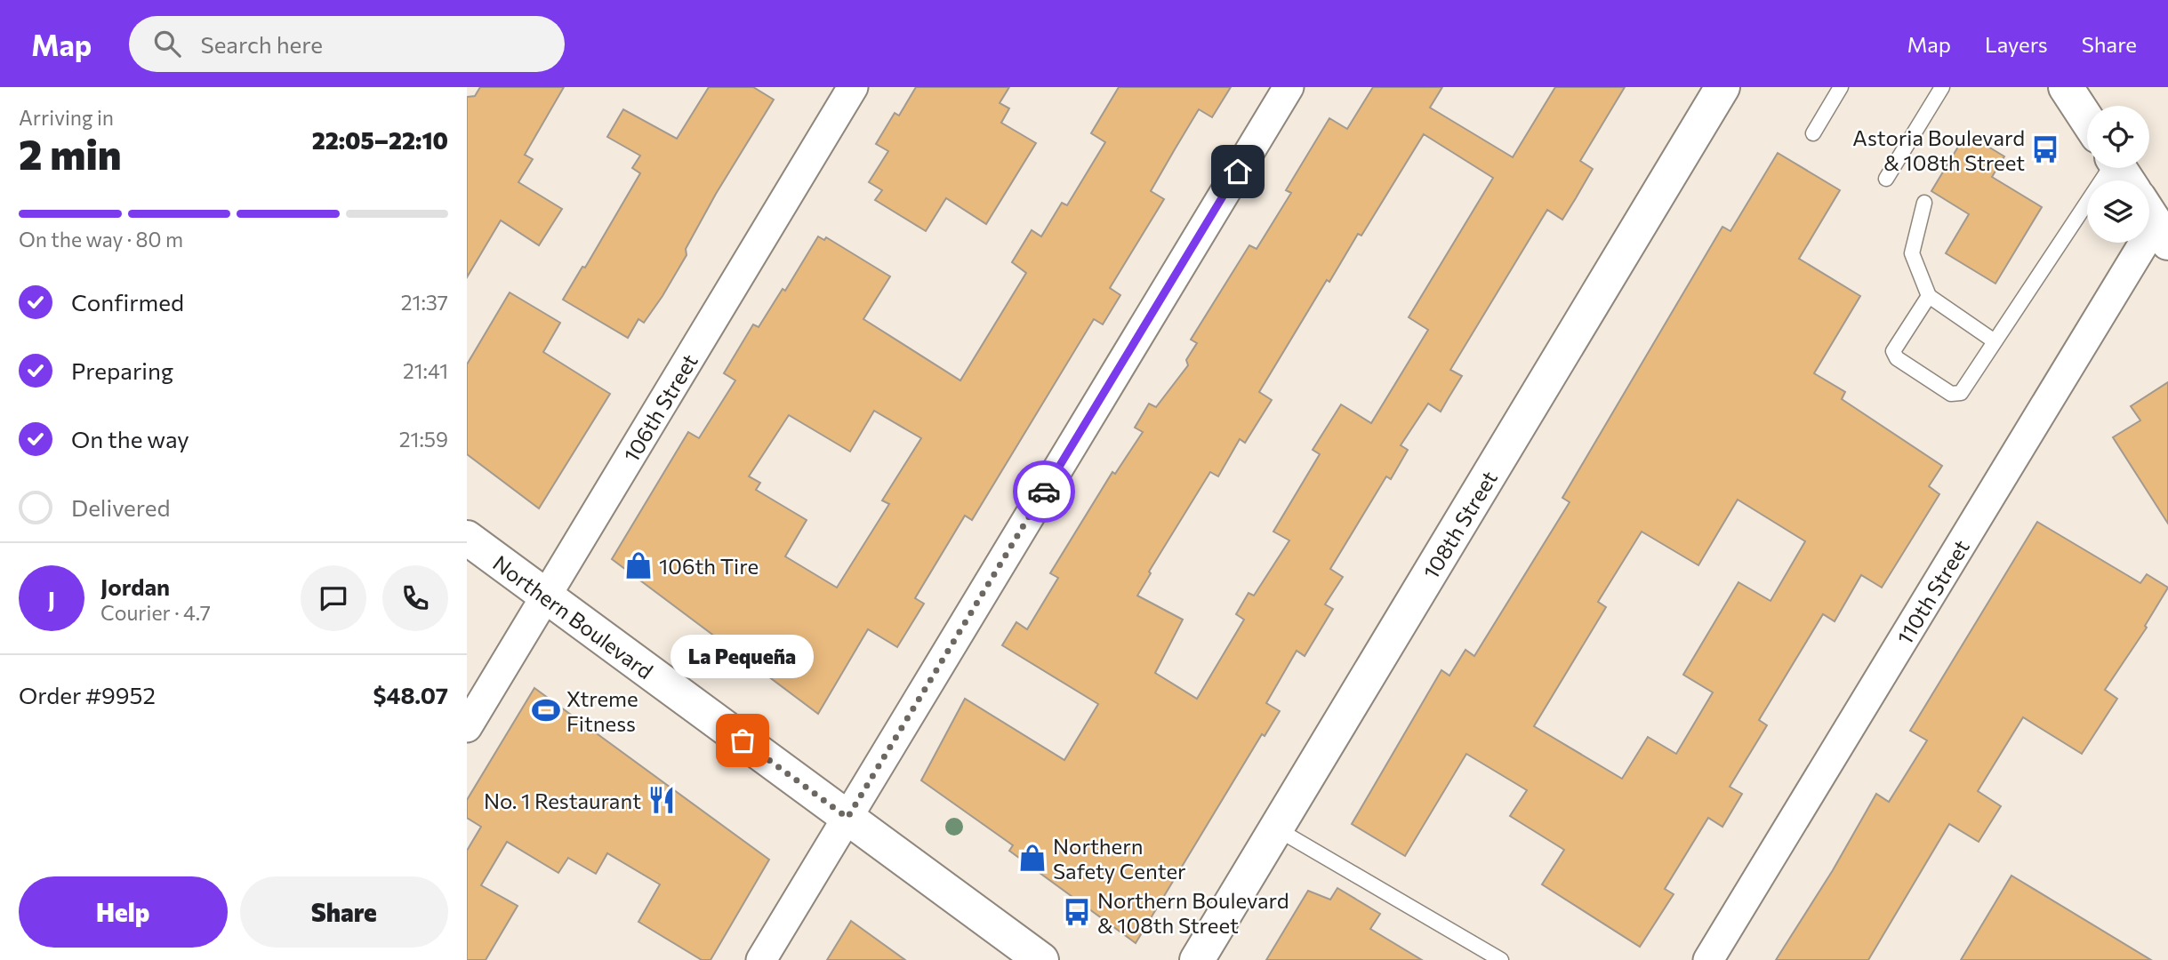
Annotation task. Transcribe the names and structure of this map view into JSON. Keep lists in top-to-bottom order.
{
  "streets": {
    "main road": ["108th Street", "Northern Boulevard"],
    "street": ["106th Street", "110th Street"]
  },
  "crossings": [
    ["106th Street", "Northern Boulevard"]
  ],
  "places": {
    "bus stop": ["Astoria Boulevard & 108th Street", "Northern Boulevard & 108th Street"],
    "shop": ["106th Tire", "Northern Safety Center"],
    "sports": ["Xtreme Fitness"],
    "other": ["La Pequeña"],
    "restaurant": ["No. 1 Restaurant"]
  },
  "page": {
    "header": "Map",
    "search": "Search here",
    "nav": ["Map", "Layers", "Share"],
    "heading": ["2 min", "Arriving in", "22:05–22:10"],
    "panel": [
      "Jordan",
      "Courier · 4.7",
      "Order #9952",
      "$48.07"
    ],
    "bar": "On the way · 80 m",
    "list": [
      ["Confirmed", "21:37"],
      ["Preparing", "21:41"],
      ["On the way", "21:59"],
      "Delivered"
    ],
    "round": "J",
    "bubble": "La Pequeña",
    "buttons": ["Help", "Share"]
  }
}
